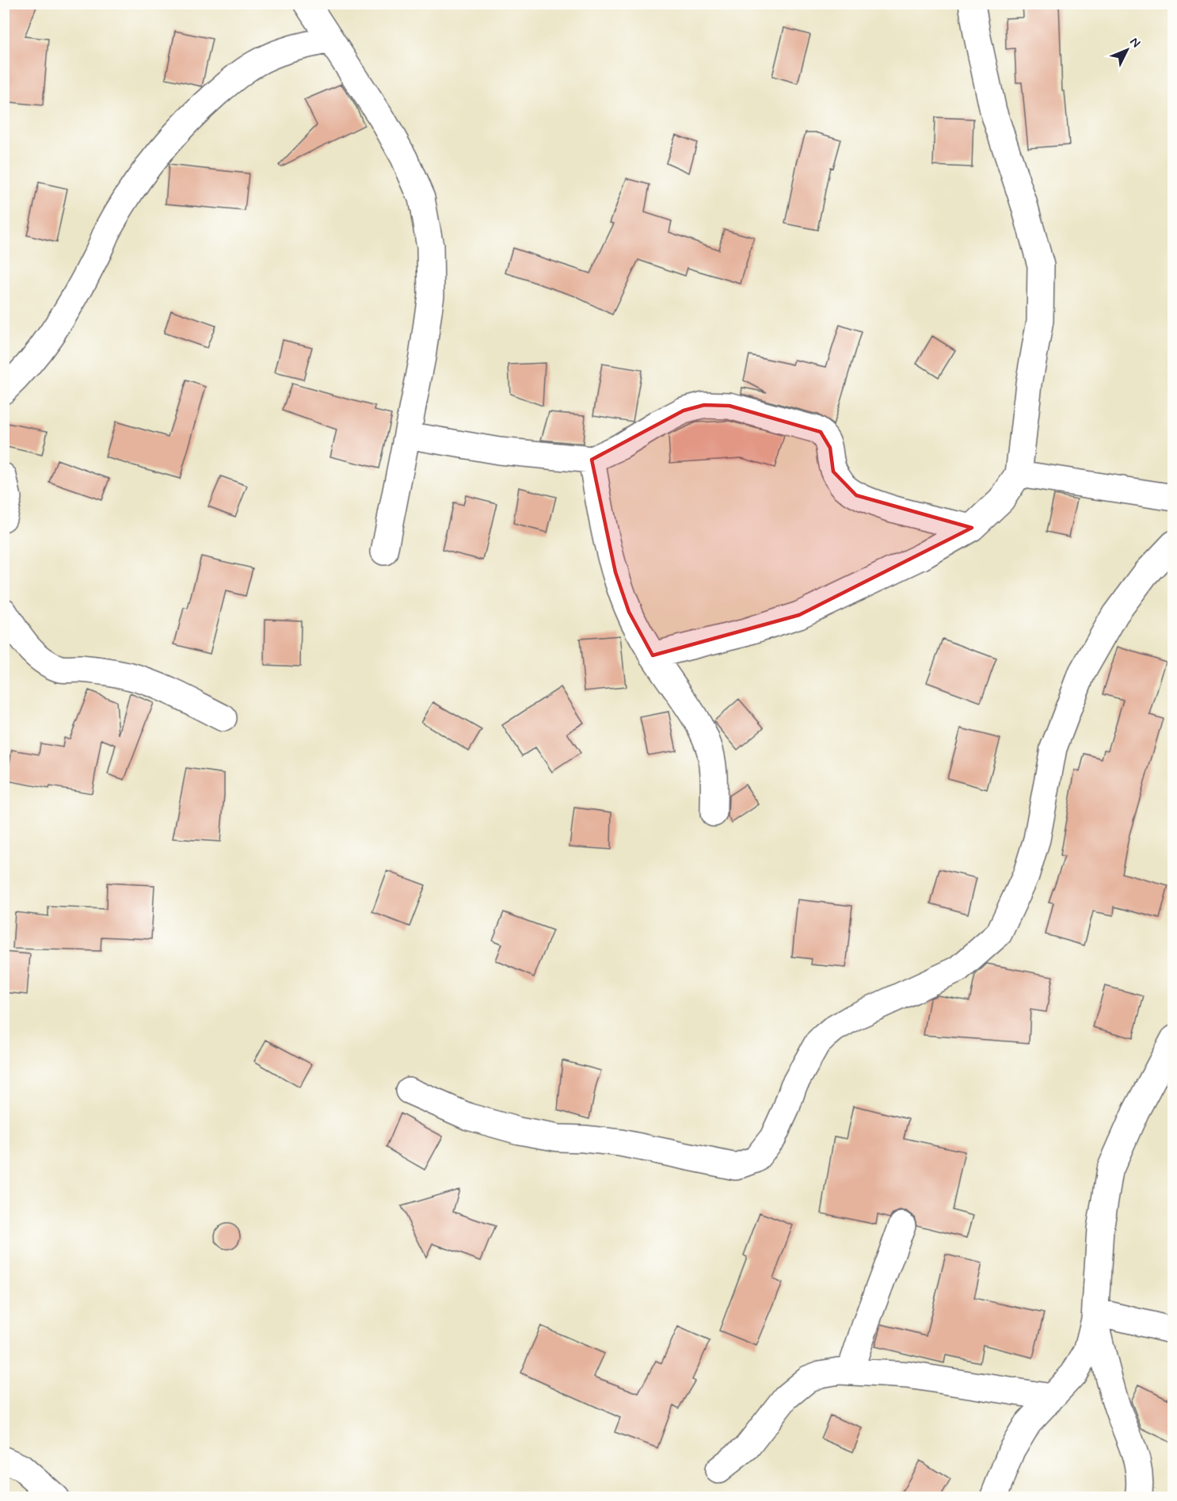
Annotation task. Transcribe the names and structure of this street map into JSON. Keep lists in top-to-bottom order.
{
  "north": "top right"
}
